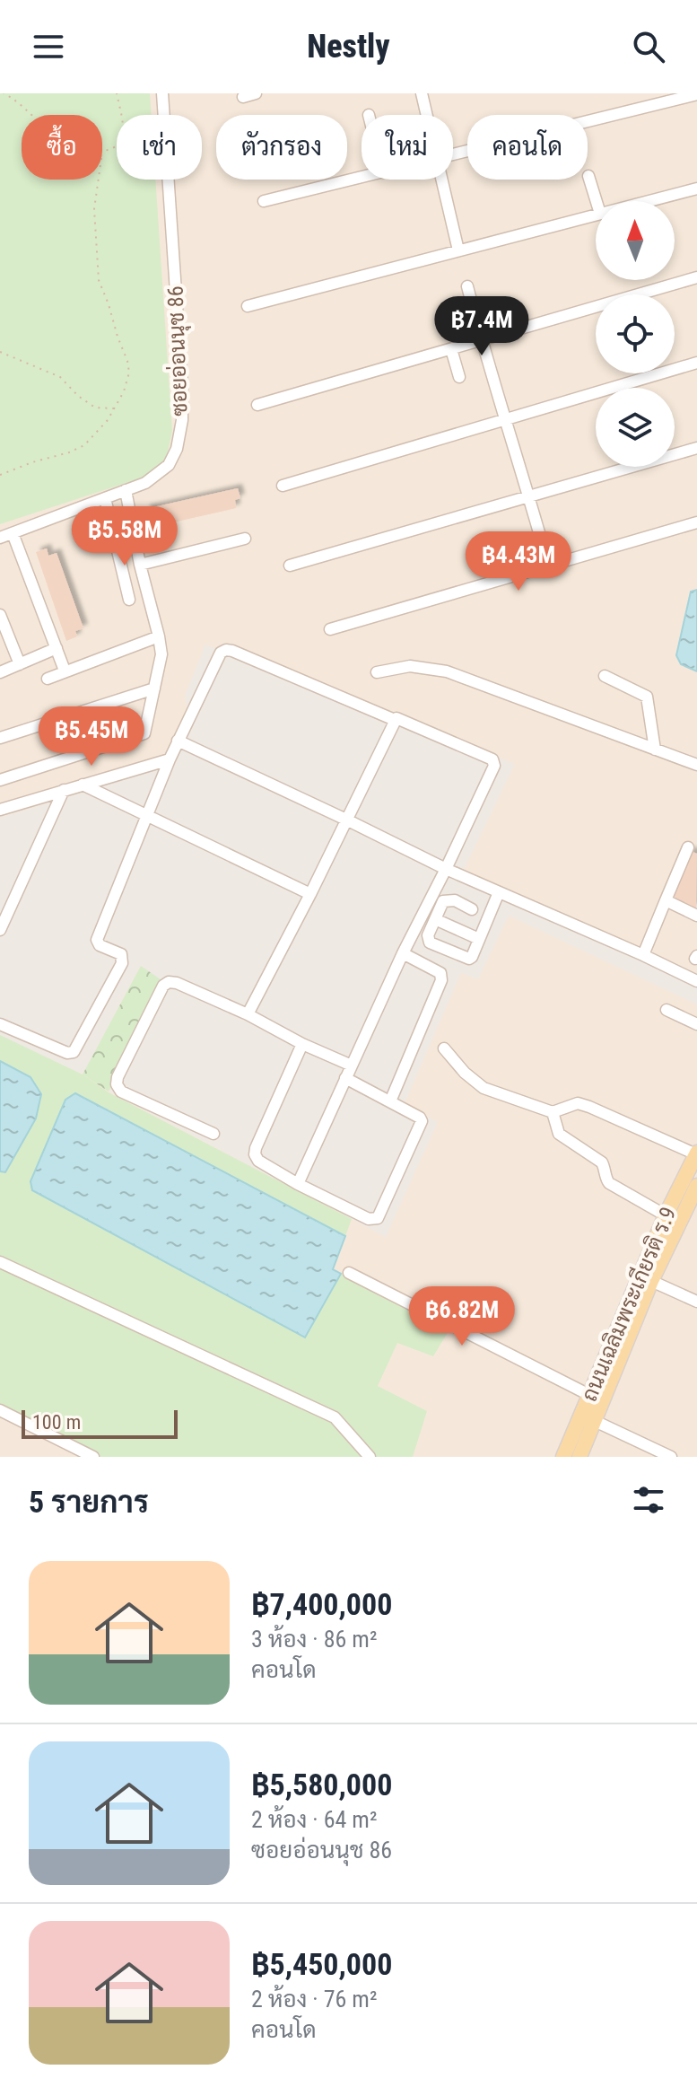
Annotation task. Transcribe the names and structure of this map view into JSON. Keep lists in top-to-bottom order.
{
  "streets": {
    "main road": ["ถนนเฉลิมพระเกียรติ ร.9"],
    "street": ["ซอยอ่อนนุช 86"]
  },
  "scale_bar": "100 m",
  "north": "top",
  "page": {
    "header": "Nestly",
    "chip": [
      "ซื้อ",
      "เช่า",
      "ตัวกรอง",
      "ใหม่",
      "คอนโด"
    ],
    "price": [
      "฿7.4M",
      "฿5.58M",
      "฿4.43M",
      "฿5.45M",
      "฿6.82M"
    ],
    "scale": "100 m",
    "heading": "5 รายการ",
    "list": [
      {
        "name": "฿7,400,000",
        "note": "3 ห้อง · 86 m² · คอนโด"
      },
      {
        "name": "฿5,580,000",
        "note": "2 ห้อง · 64 m² · ซอยอ่อนนุช 86"
      },
      {
        "name": "฿5,450,000",
        "note": "2 ห้อง · 76 m² · คอนโด"
      }
    ]
  }
}
